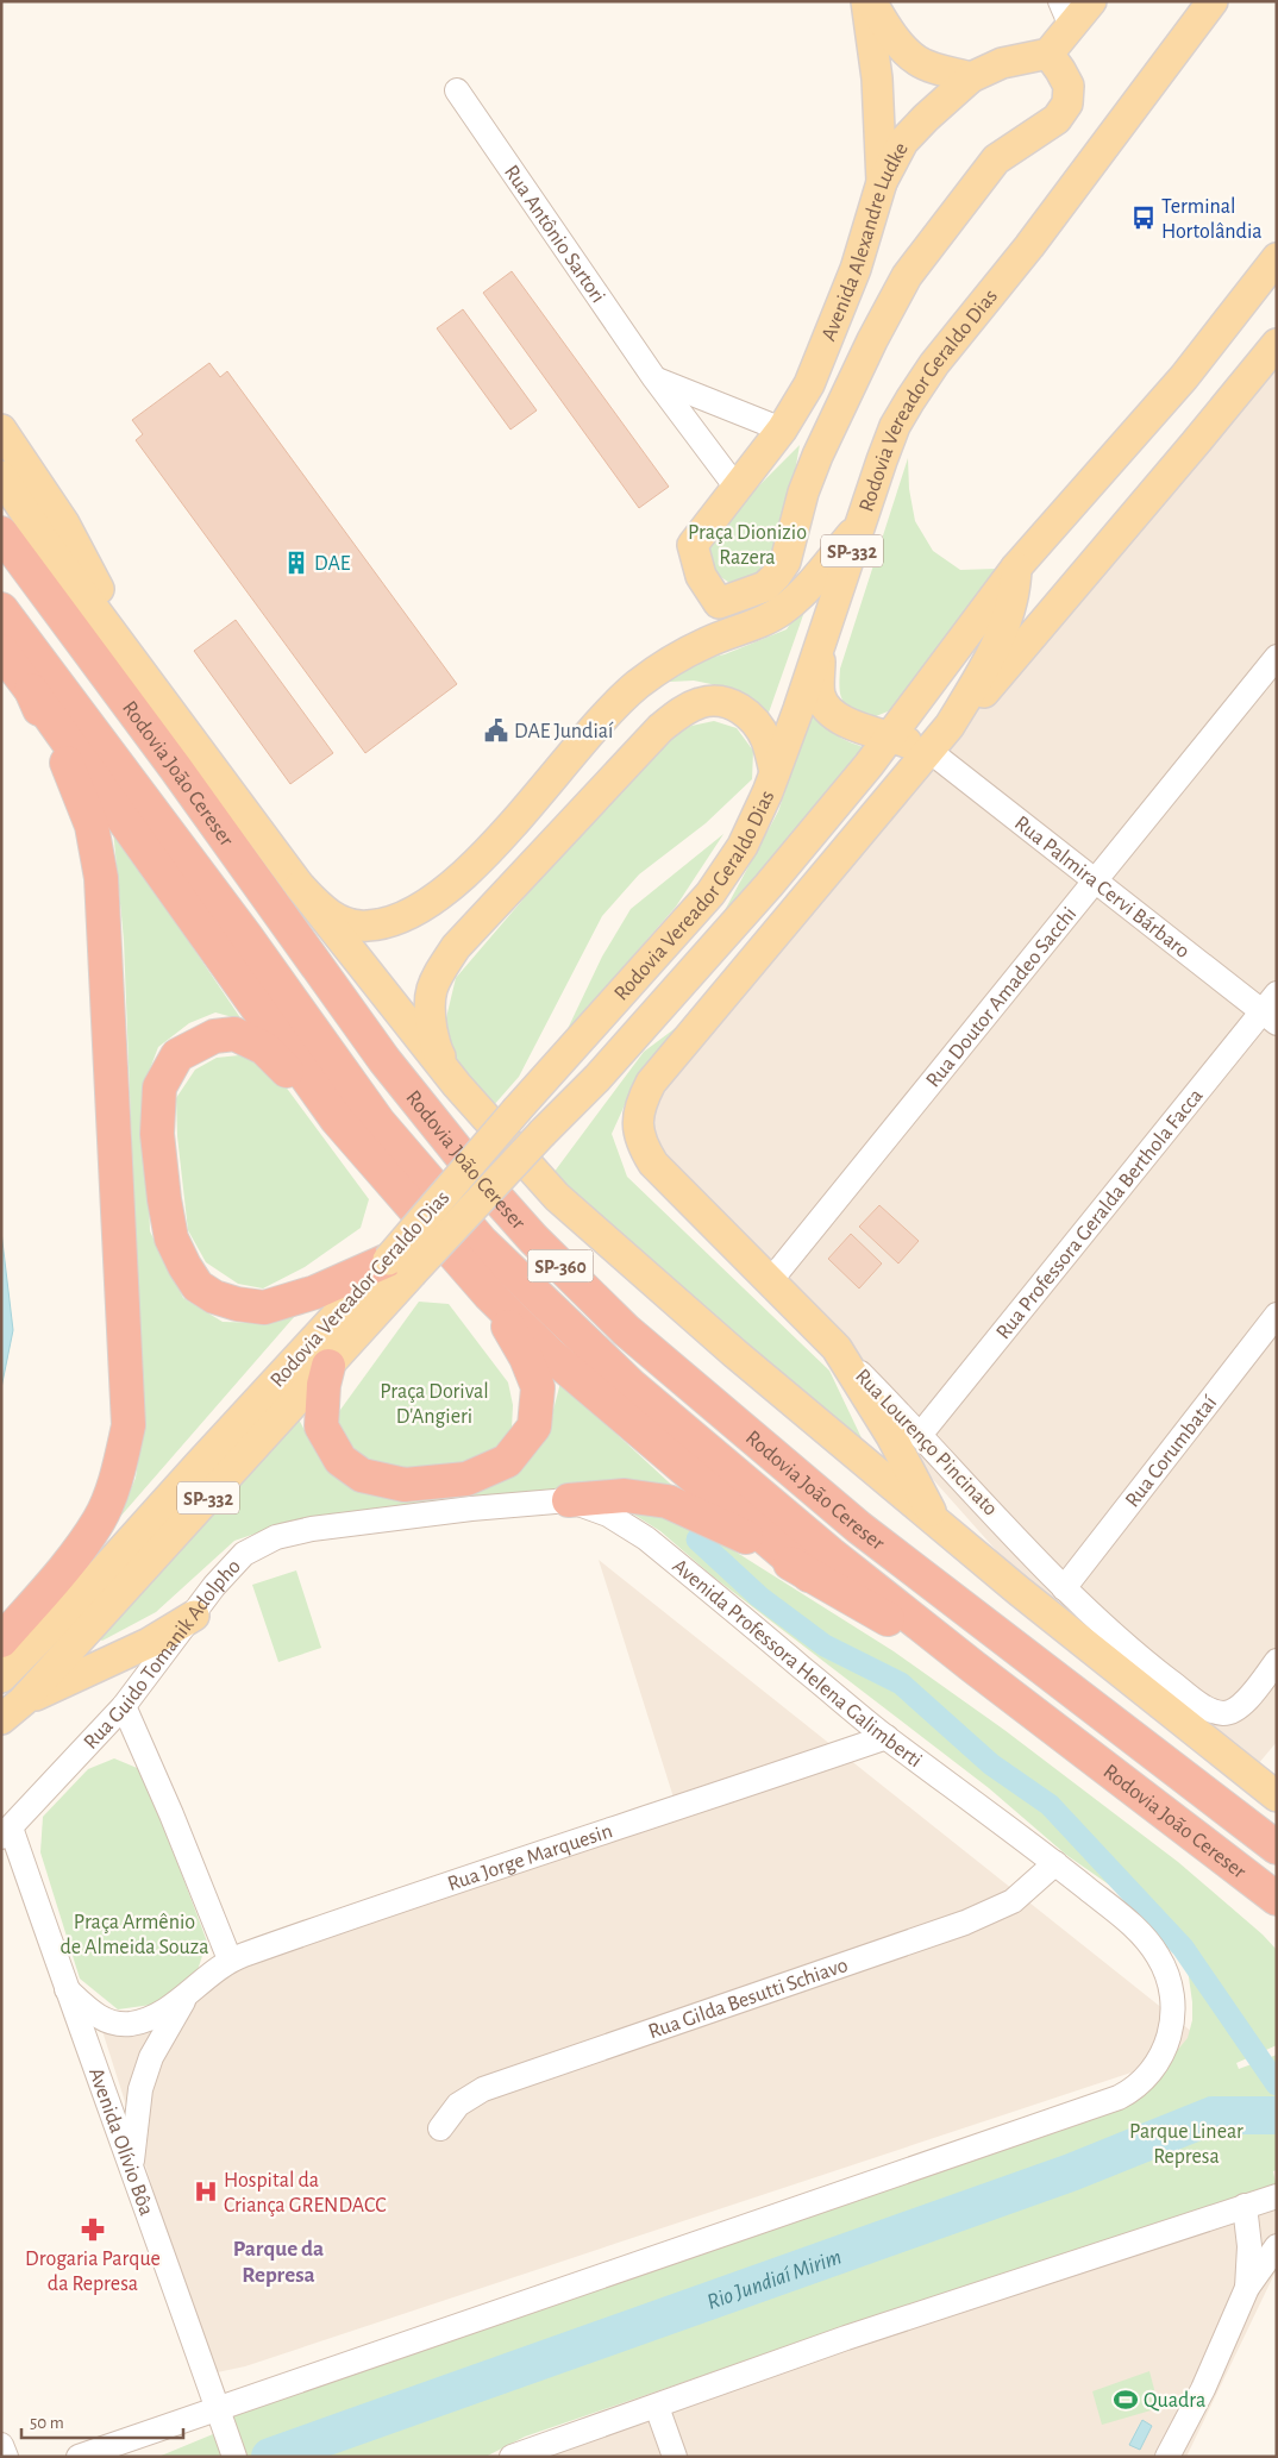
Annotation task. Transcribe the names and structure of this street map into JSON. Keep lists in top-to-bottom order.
{
  "streets": {
    "highway": ["Rodovia João Cereser", "SP-360"],
    "main road": [
      "Avenida Alexandre Ludke",
      "Rodovia Vereador Geraldo Dias",
      "SP-332",
      "Rua Lourenço Pincinato"
    ],
    "street": [
      "Rua Antônio Sartori",
      "Rua Palmira Cervi Bárbaro",
      "Rua Doutor Amadeo Sacchi",
      "Rua Professora Geralda Berthola Facca",
      "Rua Corumbataí",
      "Rua Guido Tomanik Adolpho",
      "Avenida Professora Helena Galimberti",
      "Rua Jorge Marquesin",
      "Rua Gilda Besutti Schiavo",
      "Avenida Olívio Bôa"
    ]
  },
  "crossings": [
    ["Rua Antônio Sartori", "Avenida Alexandre Ludke"],
    ["Rua Palmira Cervi Bárbaro", "Rua Doutor Amadeo Sacchi"],
    ["Rua Palmira Cervi Bárbaro", "Rua Professora Geralda Berthola Facca"],
    ["Rua Doutor Amadeo Sacchi", "Rua Lourenço Pincinato"],
    ["Rua Professora Geralda Berthola Facca", "Rua Lourenço Pincinato"],
    ["Rua Lourenço Pincinato", "Rua Corumbataí"],
    ["Rua Guido Tomanik Adolpho", "Avenida Professora Helena Galimberti"],
    ["Rua Guido Tomanik Adolpho", "Avenida Olívio Bôa"],
    ["Avenida Professora Helena Galimberti", "Rua Jorge Marquesin"],
    ["Avenida Professora Helena Galimberti", "Rua Gilda Besutti Schiavo"],
    ["Avenida Professora Helena Galimberti", "Avenida Olívio Bôa"],
    ["Rua Jorge Marquesin", "Avenida Olívio Bôa"]
  ],
  "districts": ["Parque da Represa"],
  "water": ["Rio Jundiaí Mirim"],
  "parks": [
    "Praça Dionizio Razera",
    "Praça Dorival D'Angieri",
    "Praça Armênio de Almeida Souza",
    "Parque Linear Represa"
  ],
  "places": {
    "bus stop": ["Terminal Hortolândia"],
    "building": ["DAE"],
    "public building": ["DAE Jundiaí"],
    "hospital": ["Hospital da Criança GRENDACC"],
    "pharmacy": ["Drogaria Parque da Represa"],
    "sports": ["Quadra"]
  },
  "scale_bar": "50 m"
}
